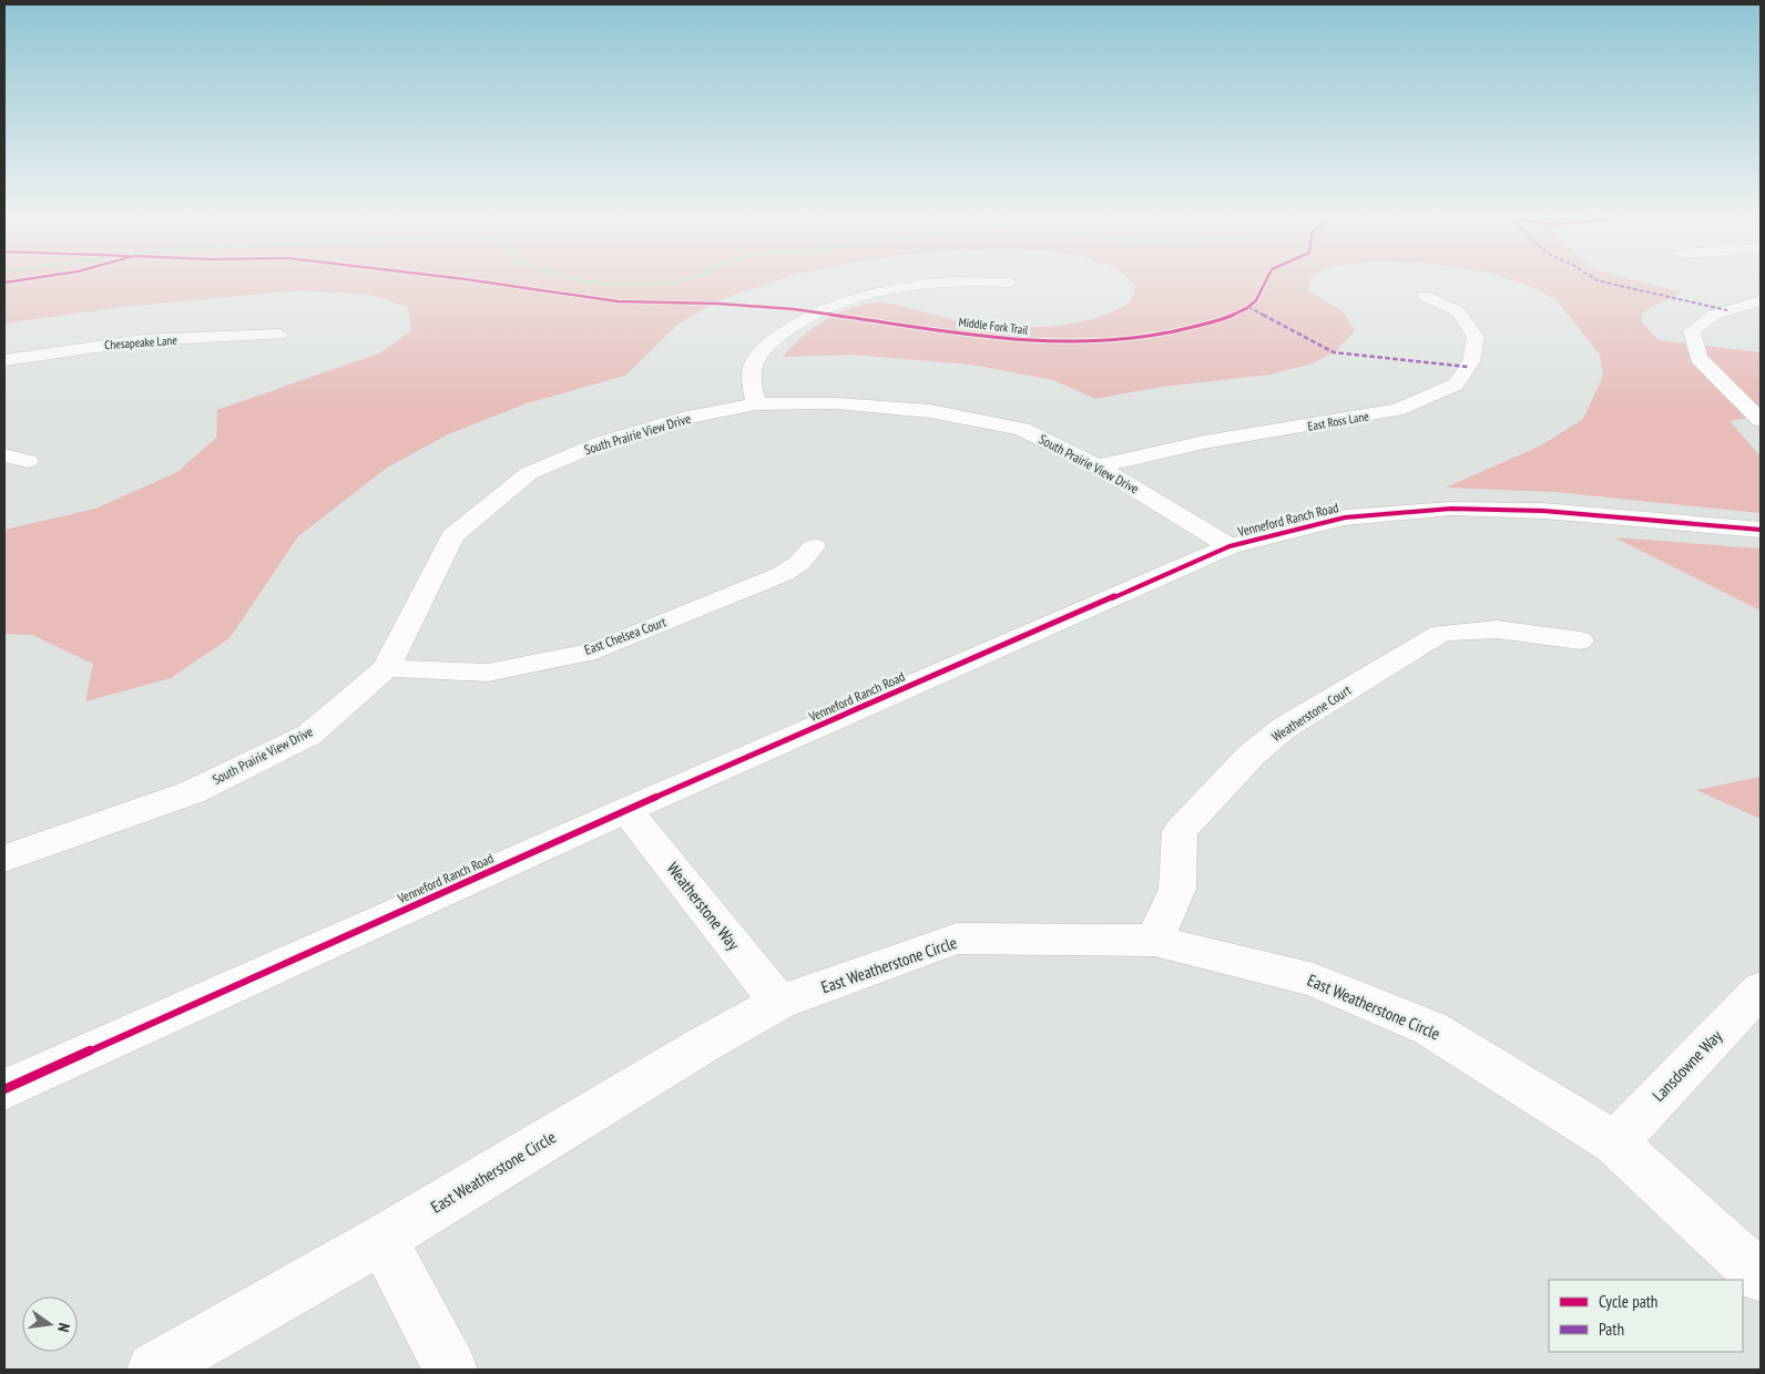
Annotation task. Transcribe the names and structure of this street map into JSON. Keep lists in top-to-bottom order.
{
  "streets": {
    "street": [
      "Chesapeake Lane",
      "East Ross Lane",
      "South Prairie View Drive",
      "Venneford Ranch Road",
      "East Chelsea Court",
      "Weatherstone Court",
      "Weatherstone Way",
      "East Weatherstone Circle",
      "Lansdowne Way"
    ],
    "cycle path": ["Middle Fork Trail"]
  },
  "crossings": [
    ["East Ross Lane", "South Prairie View Drive"],
    ["South Prairie View Drive", "Venneford Ranch Road"],
    ["South Prairie View Drive", "East Chelsea Court"],
    ["Venneford Ranch Road", "Weatherstone Way"],
    ["Weatherstone Court", "East Weatherstone Circle"],
    ["Weatherstone Way", "East Weatherstone Circle"],
    ["East Weatherstone Circle", "Lansdowne Way"]
  ],
  "legend": ["Cycle path", "Path"],
  "north": "right"
}
